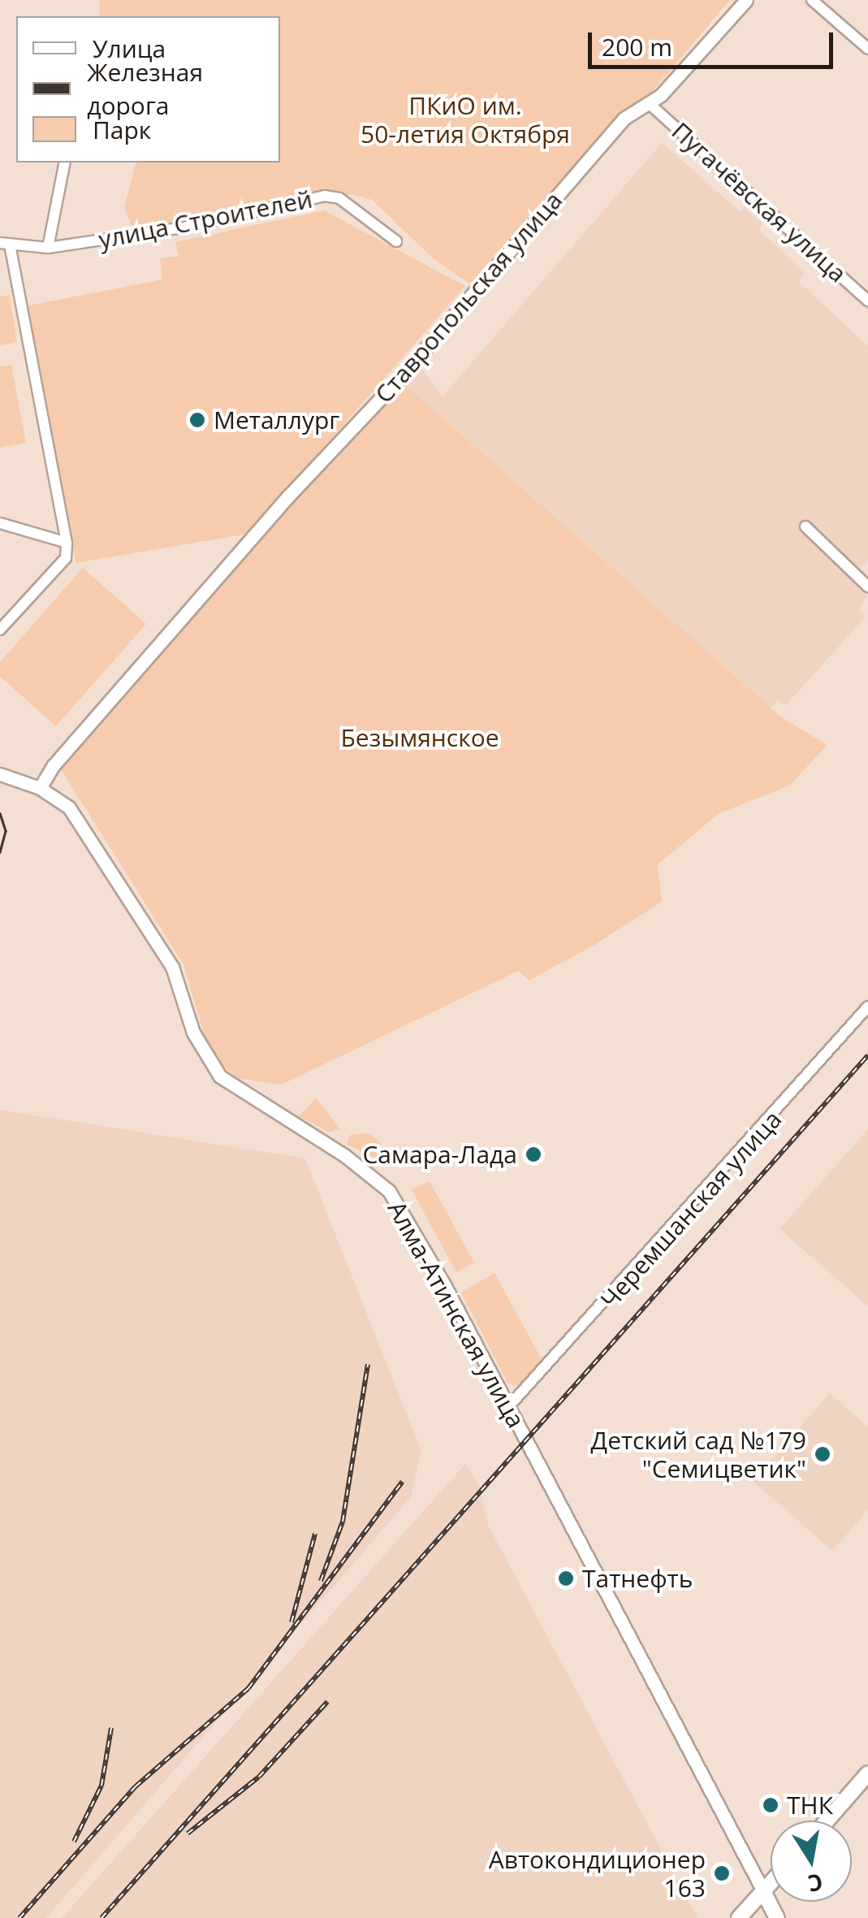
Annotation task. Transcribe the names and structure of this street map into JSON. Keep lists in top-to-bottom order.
{
  "streets": {
    "main road": ["Алма-Атинская улица"],
    "street": [
      "Пугачёвская улица",
      "улица Строителей",
      "Ставропольская улица",
      "Черемшанская улица"
    ]
  },
  "crossings": [
    ["Пугачёвская улица", "Ставропольская улица"],
    ["Ставропольская улица", "Алма-Атинская улица"],
    ["Черемшанская улица", "Алма-Атинская улица"]
  ],
  "parks": ["ПКиО им. 50-летия Октября", "Безымянское"],
  "places": [
    "Металлург",
    "Самара-Лада",
    "Детский сад №179 \"Семицветик\"",
    "Татнефть",
    "ТНК",
    "Автокондиционер 163"
  ],
  "legend": ["Улица", "Железная дорога", "Парк"],
  "scale_bar": "200 m",
  "north": "bottom"
}
